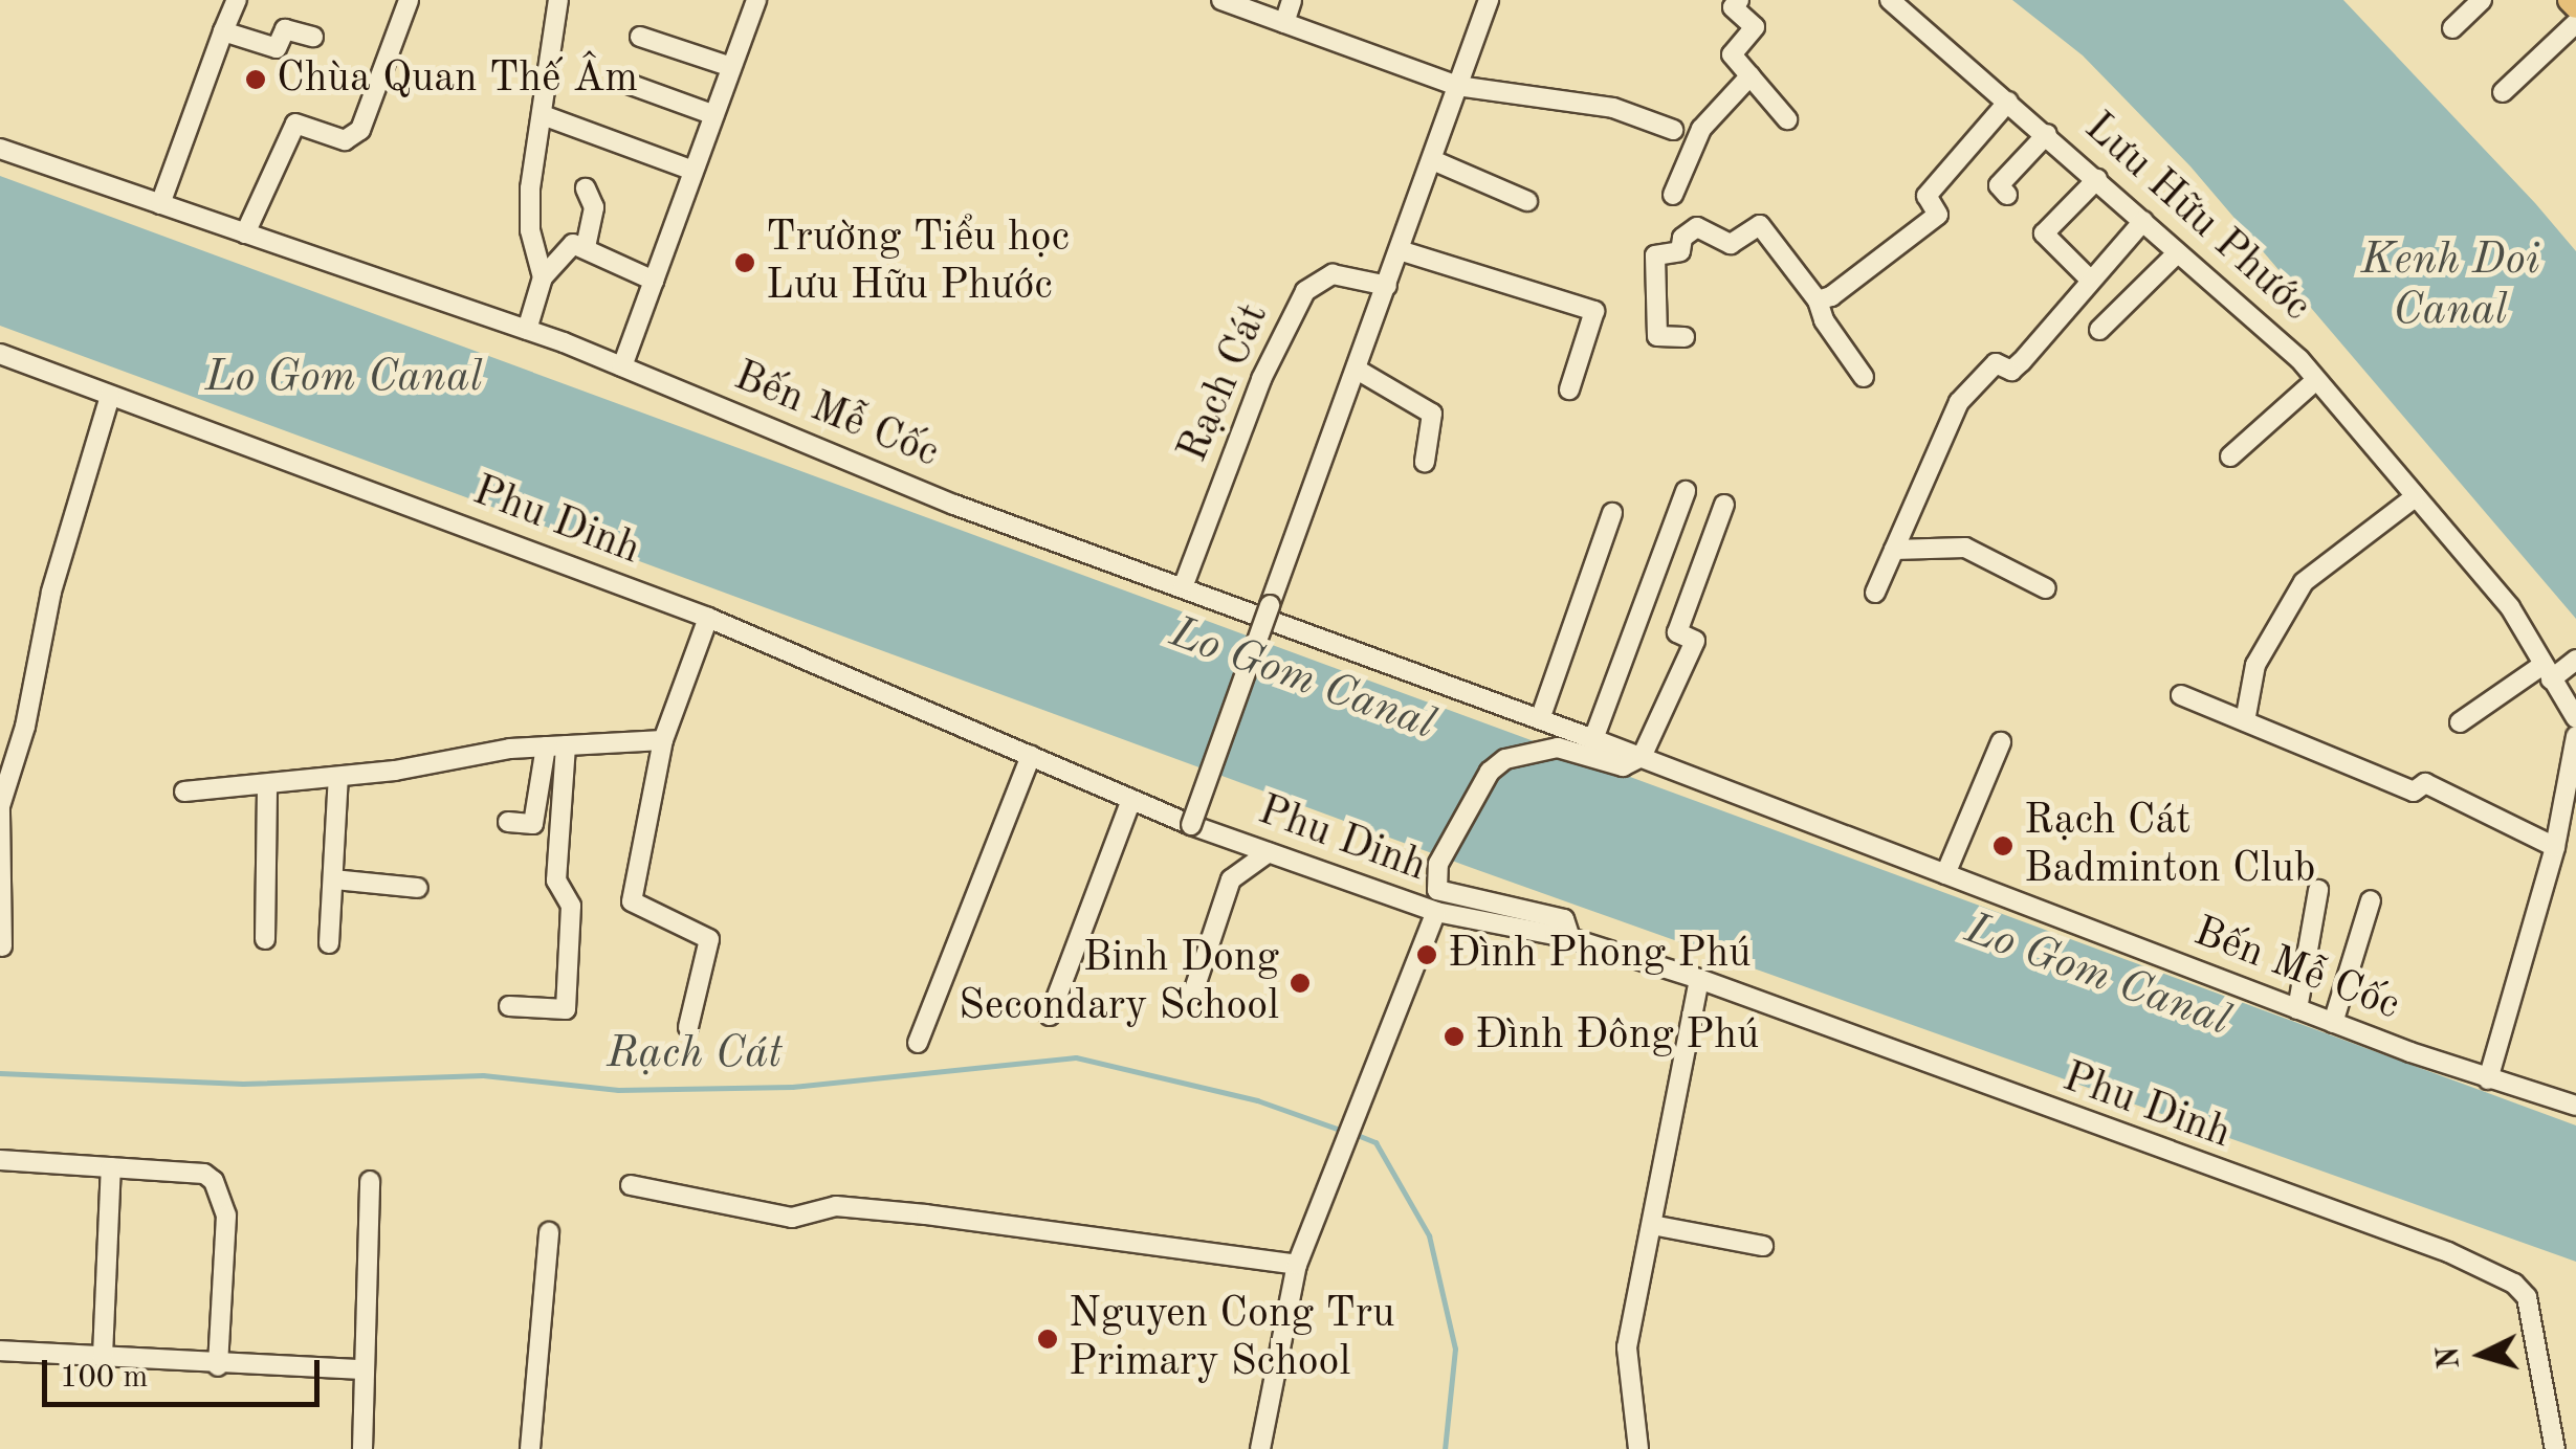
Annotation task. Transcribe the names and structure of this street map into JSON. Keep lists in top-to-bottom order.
{
  "streets": {
    "street": [
      "Lưu Hữu Phước",
      "Rạch Cát",
      "Bến Mễ Cốc",
      "Phu Dinh"
    ]
  },
  "crossings": [
    ["Rạch Cát", "Bến Mễ Cốc"]
  ],
  "water": ["Kenh Doi Canal", "Lo Gom Canal", "Rạch Cát"],
  "places": [
    "Chùa Quan Thế Âm",
    "Trường Tiểu học Lưu Hữu Phước",
    "Rạch Cát Badminton Club",
    "Đình Phong Phú",
    "Binh Dong Secondary School",
    "Đình Đông Phú",
    "Nguyen Cong Tru Primary School"
  ],
  "scale_bar": "100 m",
  "north": "left"
}
